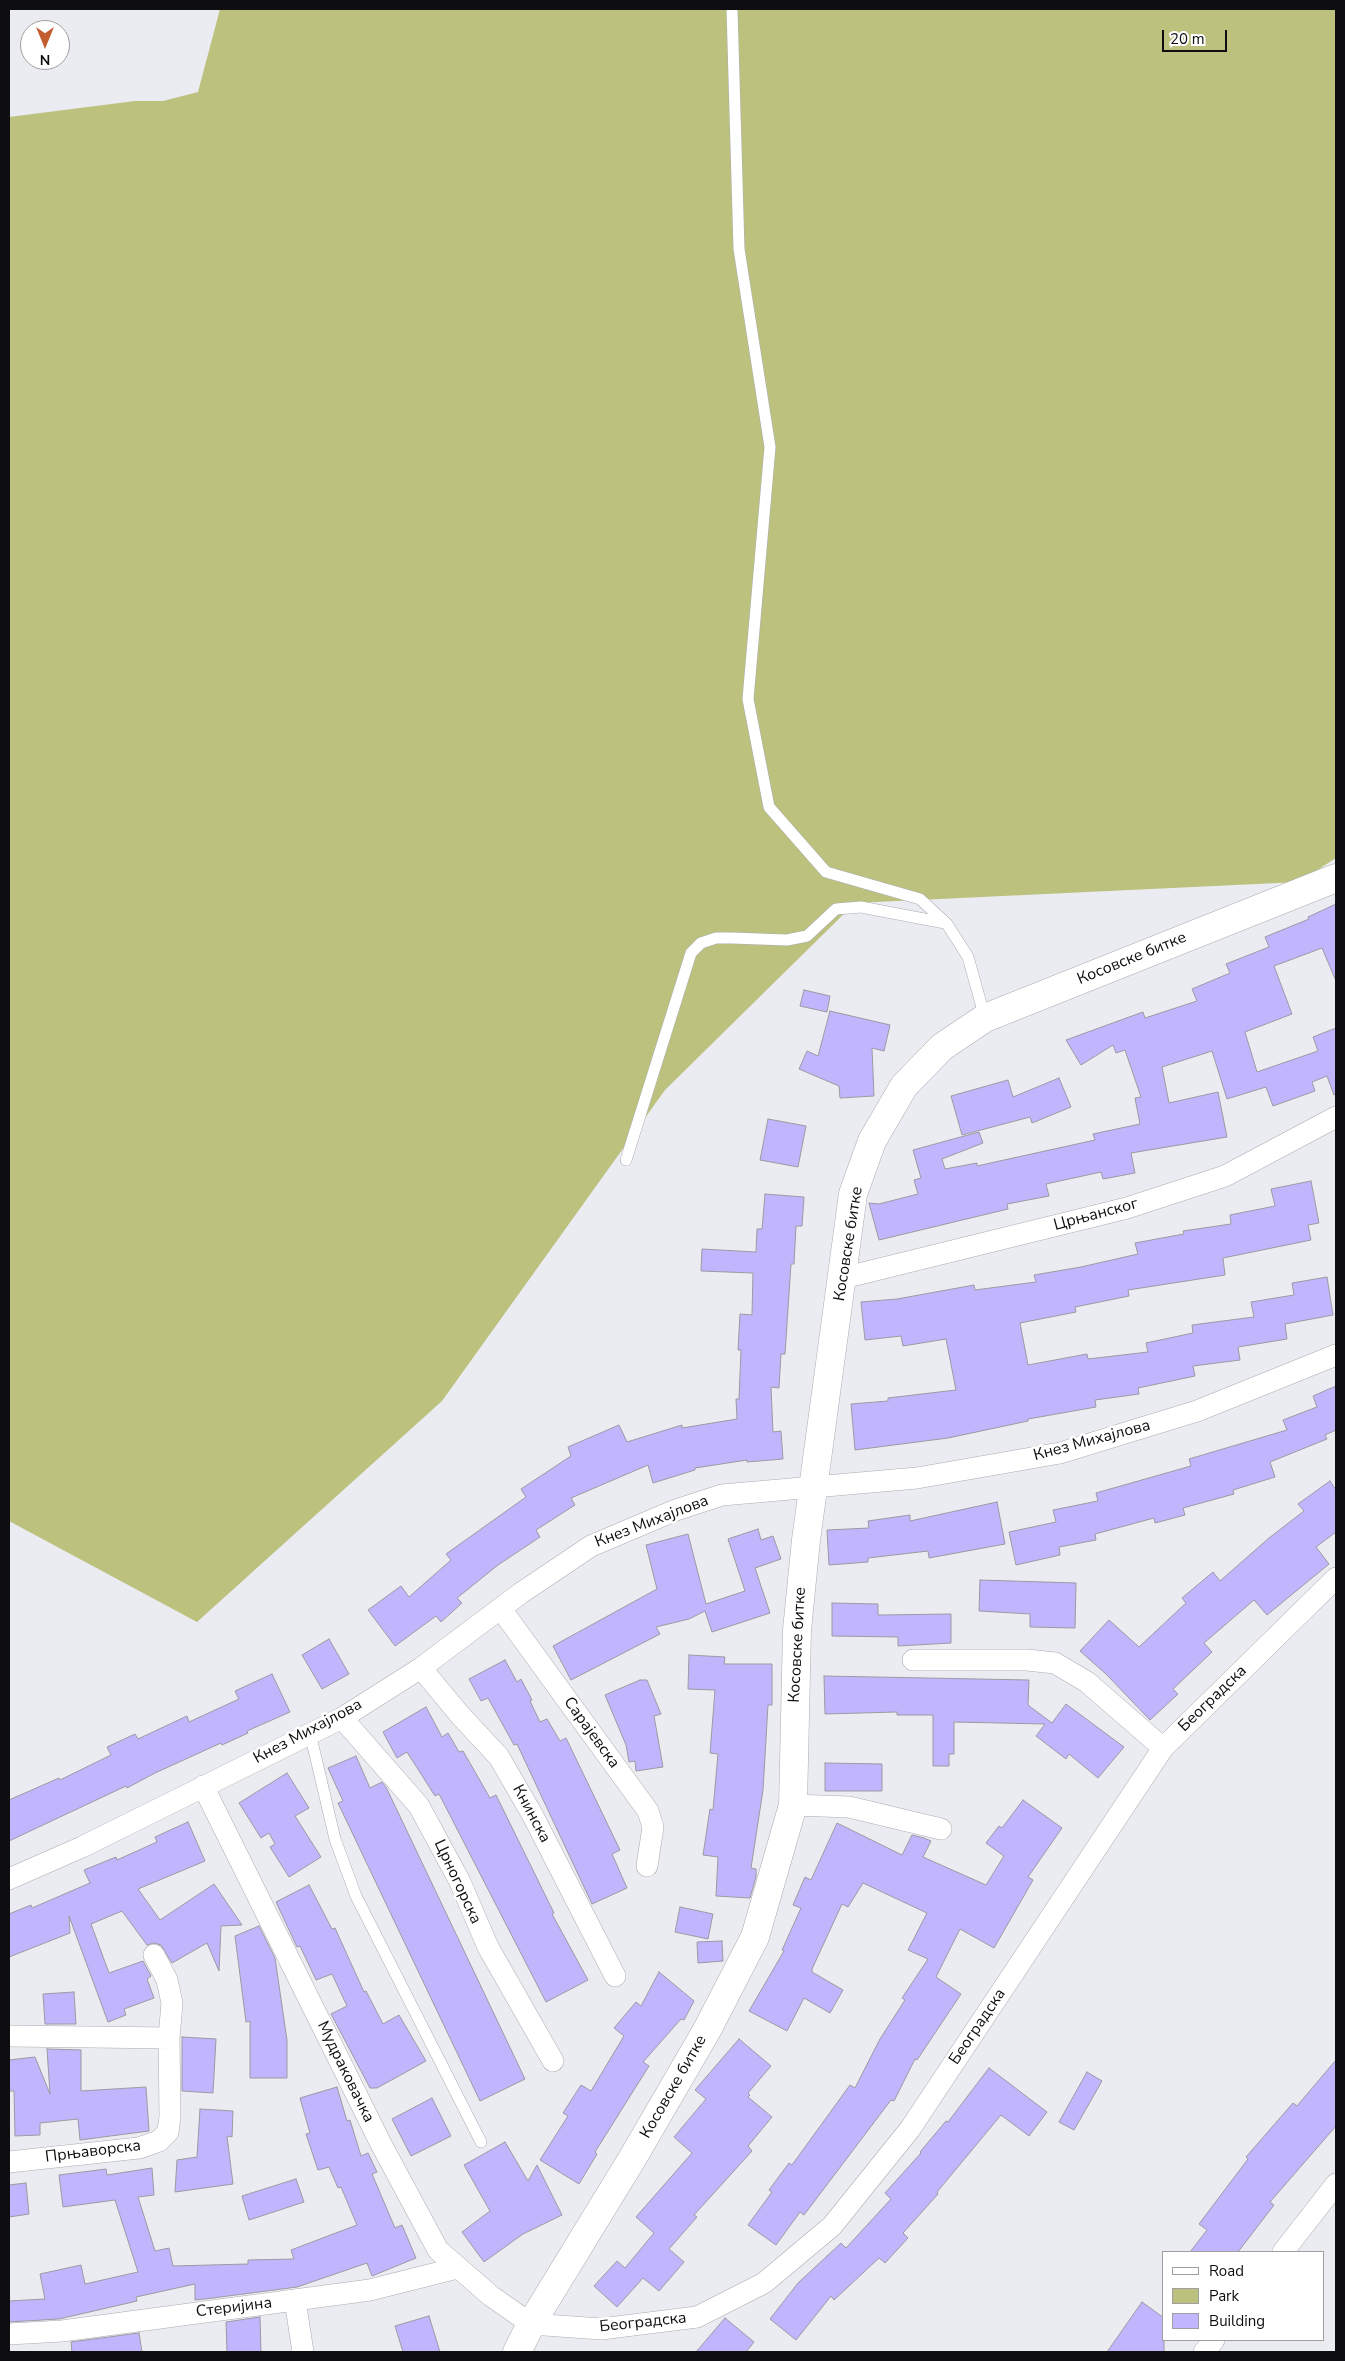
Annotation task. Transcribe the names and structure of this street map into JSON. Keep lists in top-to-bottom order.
{
  "streets": {
    "street": [
      "Косовске битке",
      "Црњанског",
      "Кнез Михајлова",
      "Београдска",
      "Сарајевска",
      "Книнска",
      "Црногорска",
      "Мудраковачка",
      "Прњаворска",
      "Стеријина"
    ]
  },
  "crossings": [
    ["Косовске битке", "Црњанског"],
    ["Косовске битке", "Кнез Михајлова"],
    ["Косовске битке", "Београдска"],
    ["Косовске битке", "Мудраковачка"],
    ["Кнез Михајлова", "Сарајевска"],
    ["Кнез Михајлова", "Книнска"],
    ["Кнез Михајлова", "Црногорска"],
    ["Кнез Михајлова", "Мудраковачка"],
    ["Београдска", "Мудраковачка"],
    ["Мудраковачка", "Стеријина"]
  ],
  "legend": ["Road", "Park", "Building"],
  "scale_bar": "20 m",
  "north": "bottom"
}
